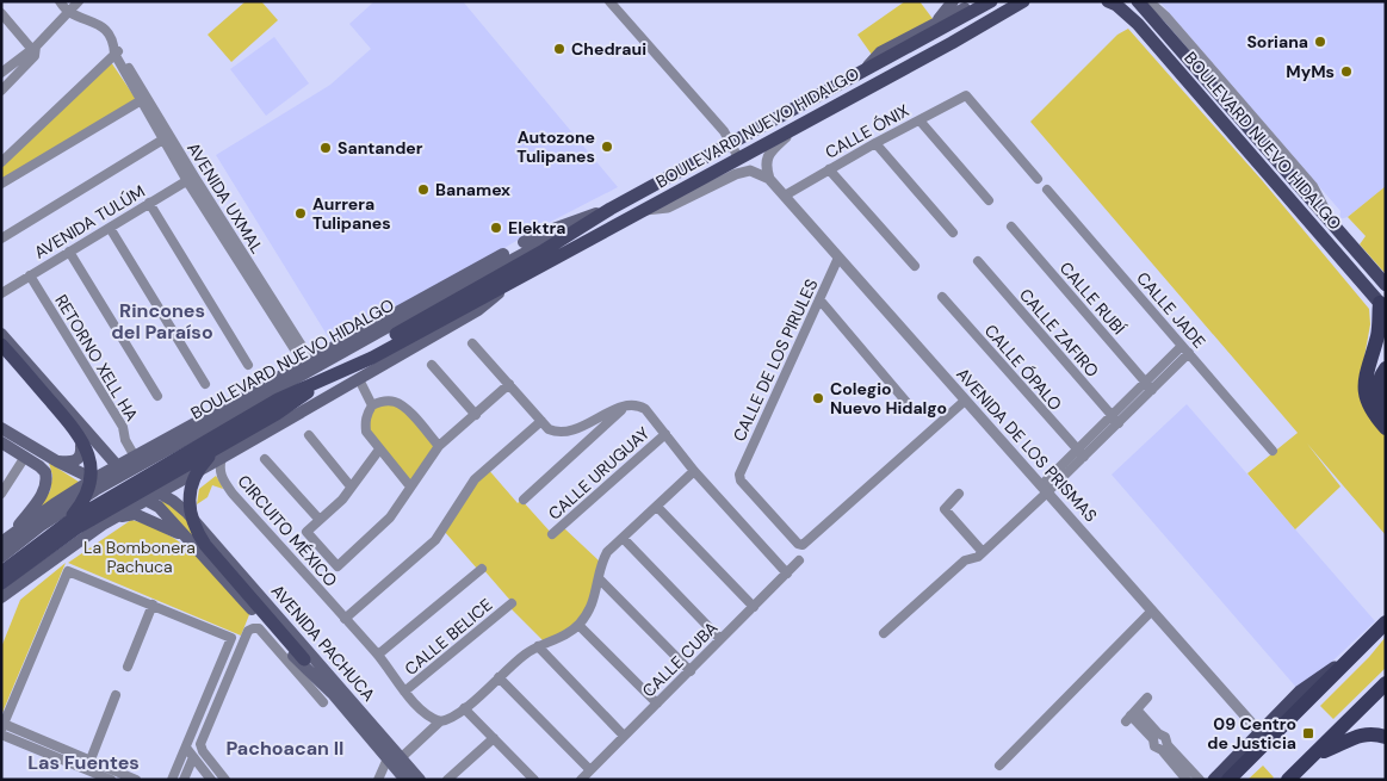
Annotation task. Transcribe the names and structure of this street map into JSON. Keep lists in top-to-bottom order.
{
  "streets": {
    "main road": ["BOULEVARD NUEVO HIDALGO", "AVENIDA PACHUCA"],
    "street": [
      "CALLE ÓNIX",
      "AVENIDA UXMAL",
      "AVENIDA TULÚM",
      "CALLE RUBÍ",
      "CALLE JADE",
      "CALLE ZAFIRO",
      "RETORNO XELL HA",
      "CALLE DE LOS PIRULES",
      "CALLE ÓPALO",
      "AVENIDA DE LOS PRISMAS",
      "CALLE URUGUAY",
      "CIRCUITO MÉXICO",
      "CALLE BELICE",
      "CALLE CUBA"
    ]
  },
  "crossings": [
    ["BOULEVARD NUEVO HIDALGO", "CIRCUITO MÉXICO"],
    ["BOULEVARD NUEVO HIDALGO", "AVENIDA PACHUCA"],
    ["CALLE ÓNIX", "AVENIDA DE LOS PRISMAS"],
    ["AVENIDA UXMAL", "AVENIDA TULÚM"],
    ["AVENIDA TULÚM", "RETORNO XELL HA"],
    ["CALLE DE LOS PIRULES", "AVENIDA DE LOS PRISMAS"],
    ["CIRCUITO MÉXICO", "CALLE BELICE"]
  ],
  "districts": ["Rincones del Paraíso", "Pachoacan II", "Las Fuentes"],
  "parks": ["La Bombonera Pachuca"],
  "places": {
    "other": [
      "Soriana",
      "Chedraui",
      "MyMs",
      "Autozone Tulipanes",
      "Santander",
      "Banamex",
      "Aurrera Tulipanes",
      "Elektra",
      "Colegio Nuevo Hidalgo"
    ],
    "transit": ["09 Centro de Justicia"]
  }
}
